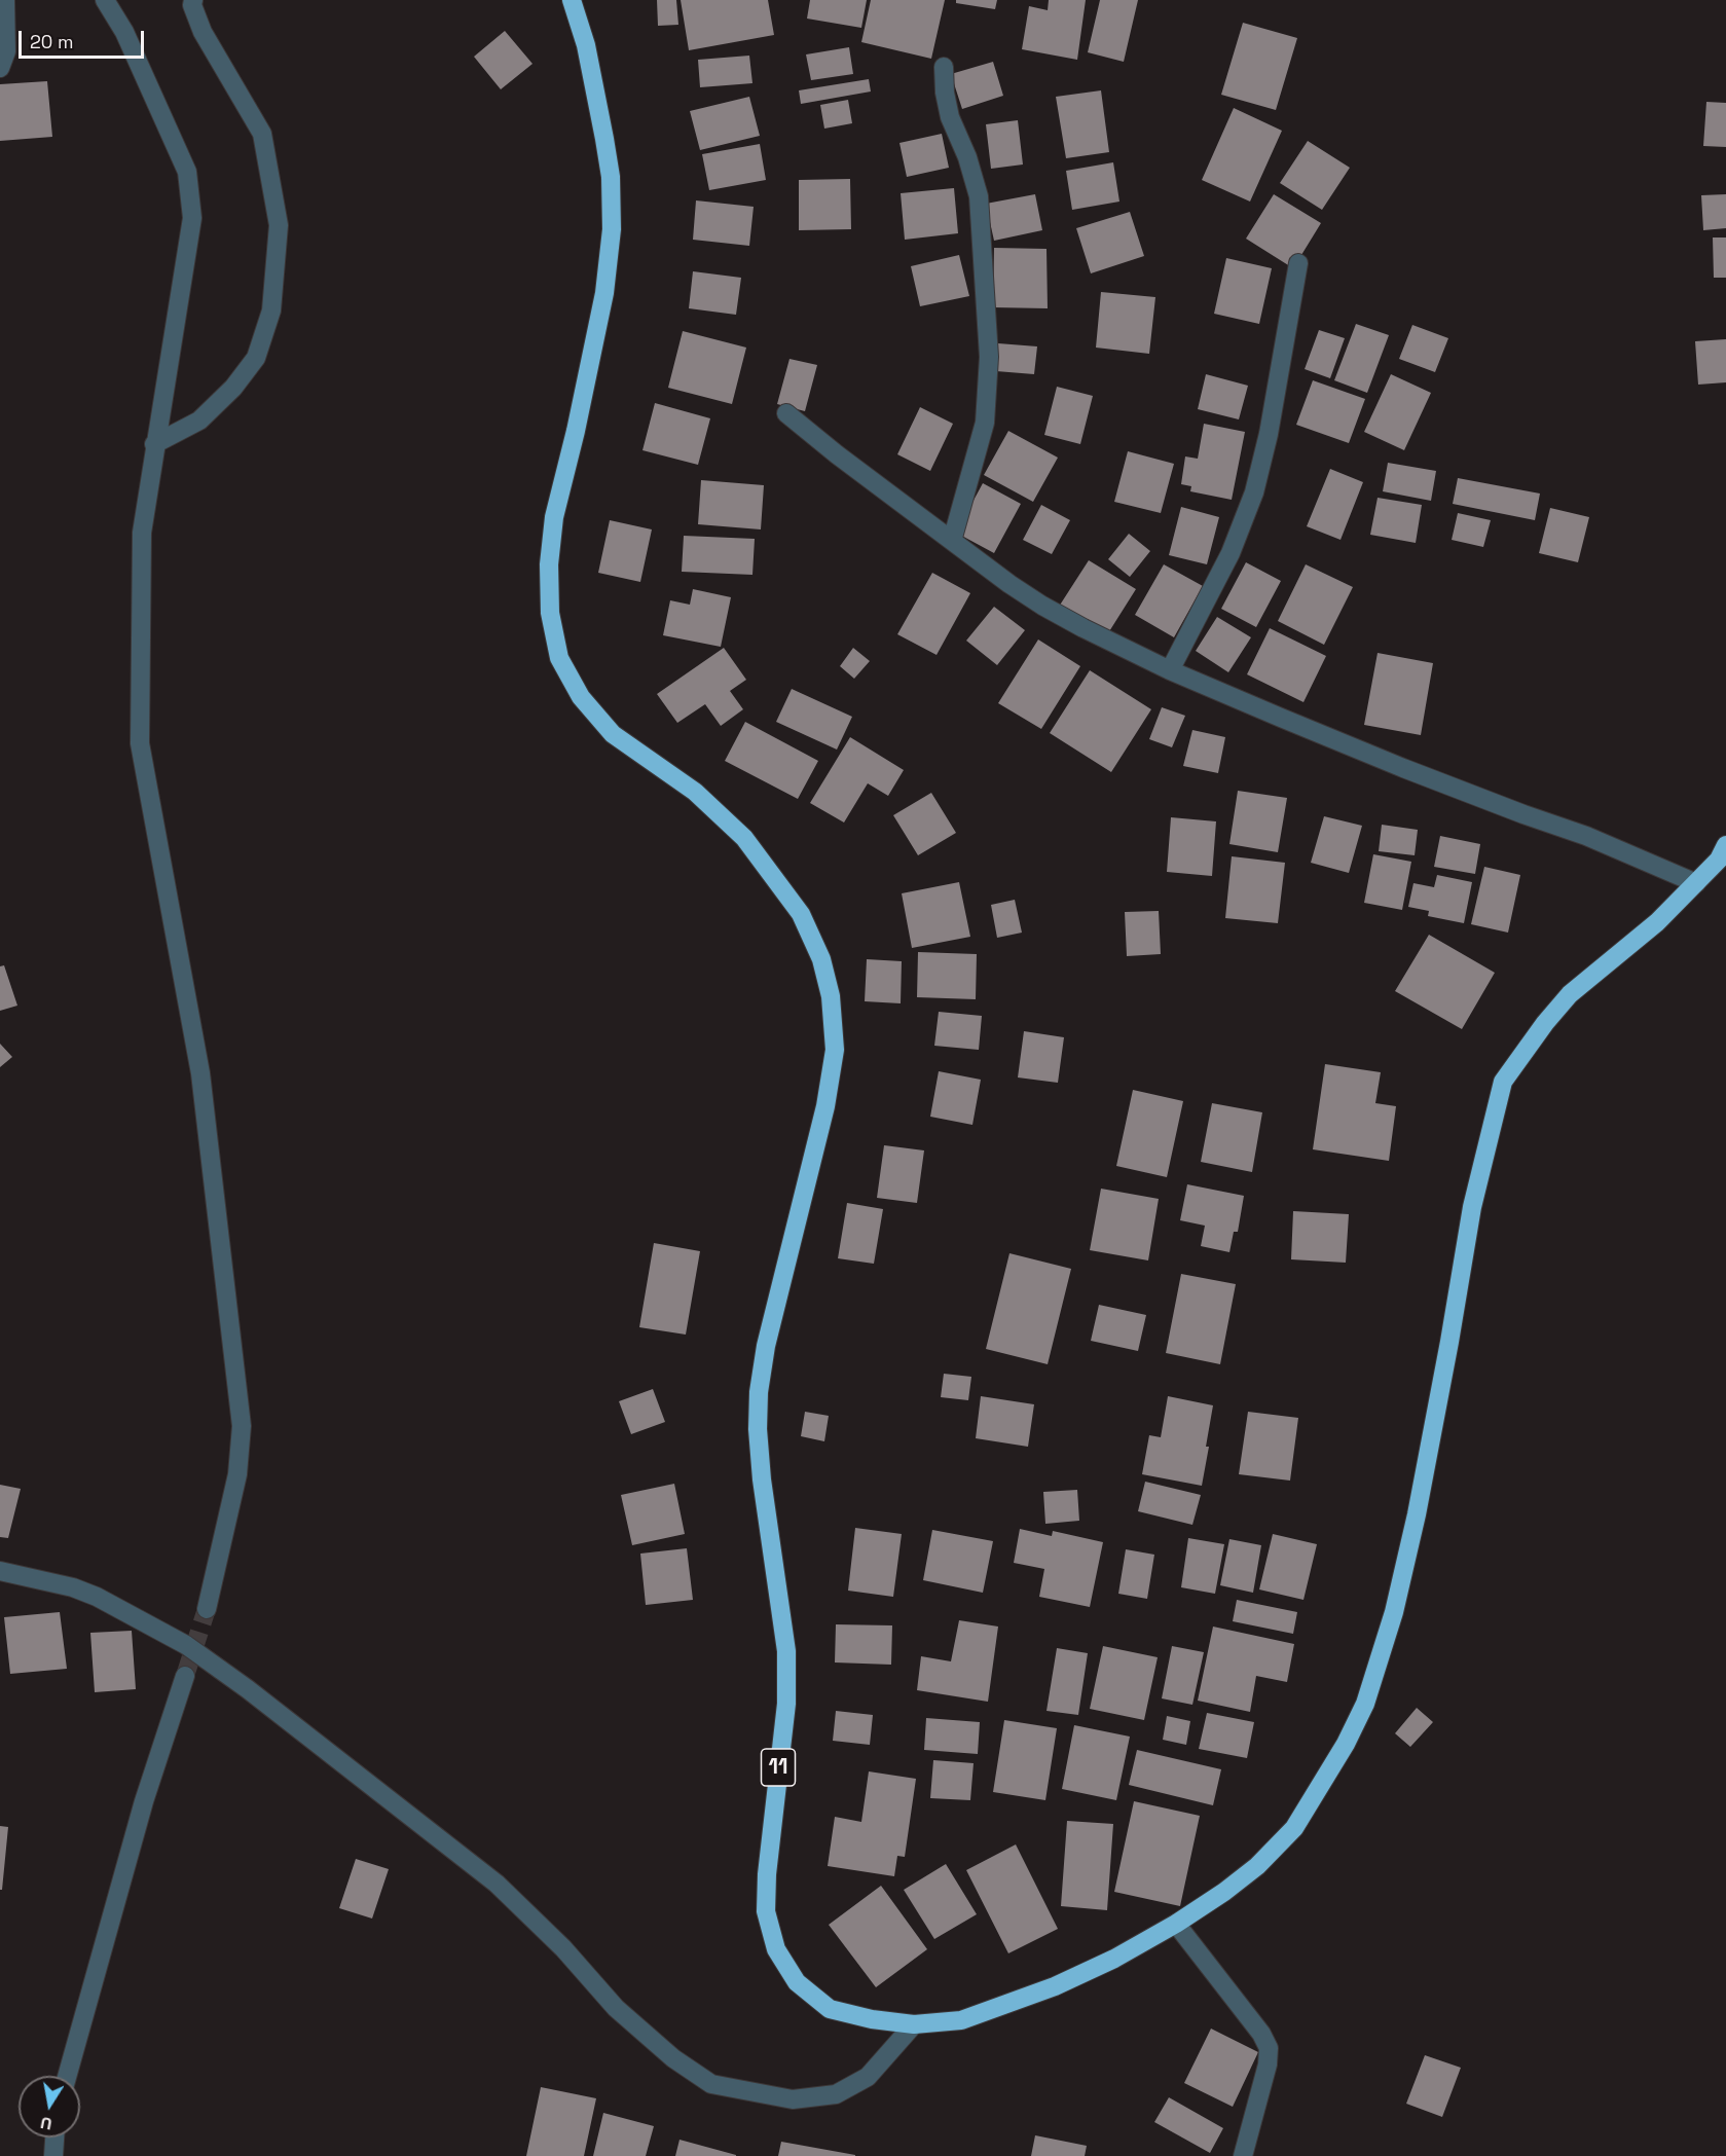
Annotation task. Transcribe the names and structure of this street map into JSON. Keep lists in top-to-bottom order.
{
  "streets": {
    "highway": ["11"]
  },
  "scale_bar": "20 m",
  "north": "bottom"
}
